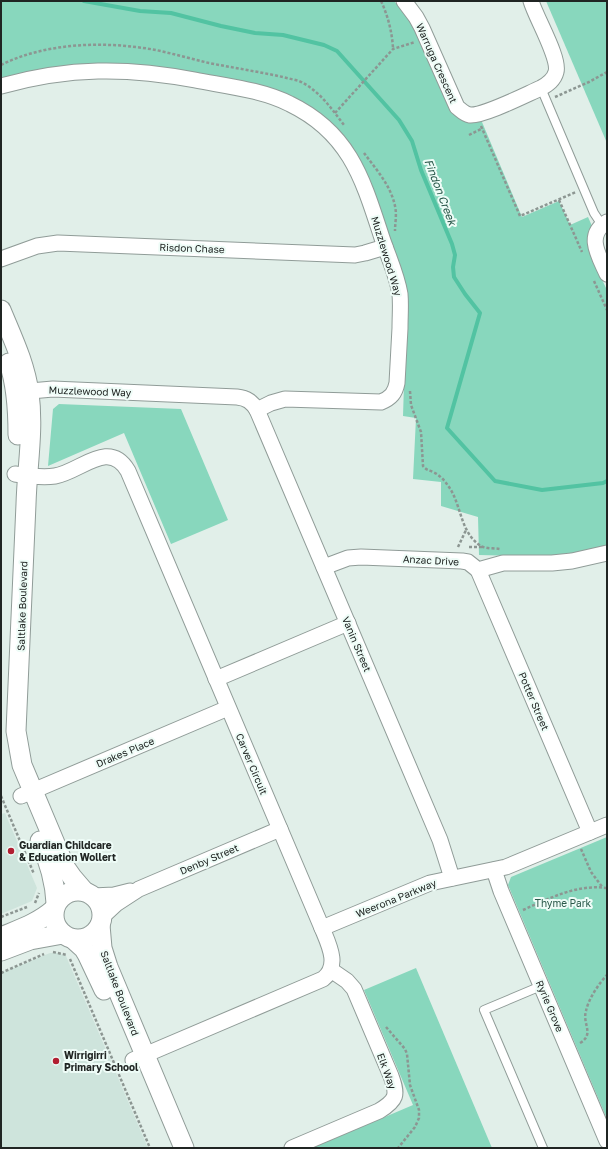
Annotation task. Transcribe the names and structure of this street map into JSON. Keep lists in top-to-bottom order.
{
  "streets": {
    "street": [
      "Warruga Crescent",
      "Risdon Chase",
      "Muzzlewood Way",
      "Anzac Drive",
      "Saltlake Boulevard",
      "Vanin Street",
      "Potter Street",
      "Drakes Place",
      "Carver Circuit",
      "Denby Street",
      "Weerona Parkway",
      "Ryrie Grove",
      "Elk Way"
    ]
  },
  "crossings": [
    ["Risdon Chase", "Muzzlewood Way"],
    ["Muzzlewood Way", "Saltlake Boulevard"],
    ["Muzzlewood Way", "Vanin Street"],
    ["Anzac Drive", "Vanin Street"],
    ["Anzac Drive", "Potter Street"],
    ["Saltlake Boulevard", "Drakes Place"],
    ["Saltlake Boulevard", "Carver Circuit"],
    ["Saltlake Boulevard", "Denby Street"],
    ["Vanin Street", "Weerona Parkway"],
    ["Potter Street", "Weerona Parkway"],
    ["Drakes Place", "Carver Circuit"],
    ["Carver Circuit", "Denby Street"],
    ["Carver Circuit", "Weerona Parkway"],
    ["Carver Circuit", "Elk Way"],
    ["Weerona Parkway", "Ryrie Grove"]
  ],
  "water": ["Findon Creek"],
  "parks": ["Thyme Park"],
  "places": ["Guardian Childcare & Education Wollert", "Wirrigirri Primary School"]
}
